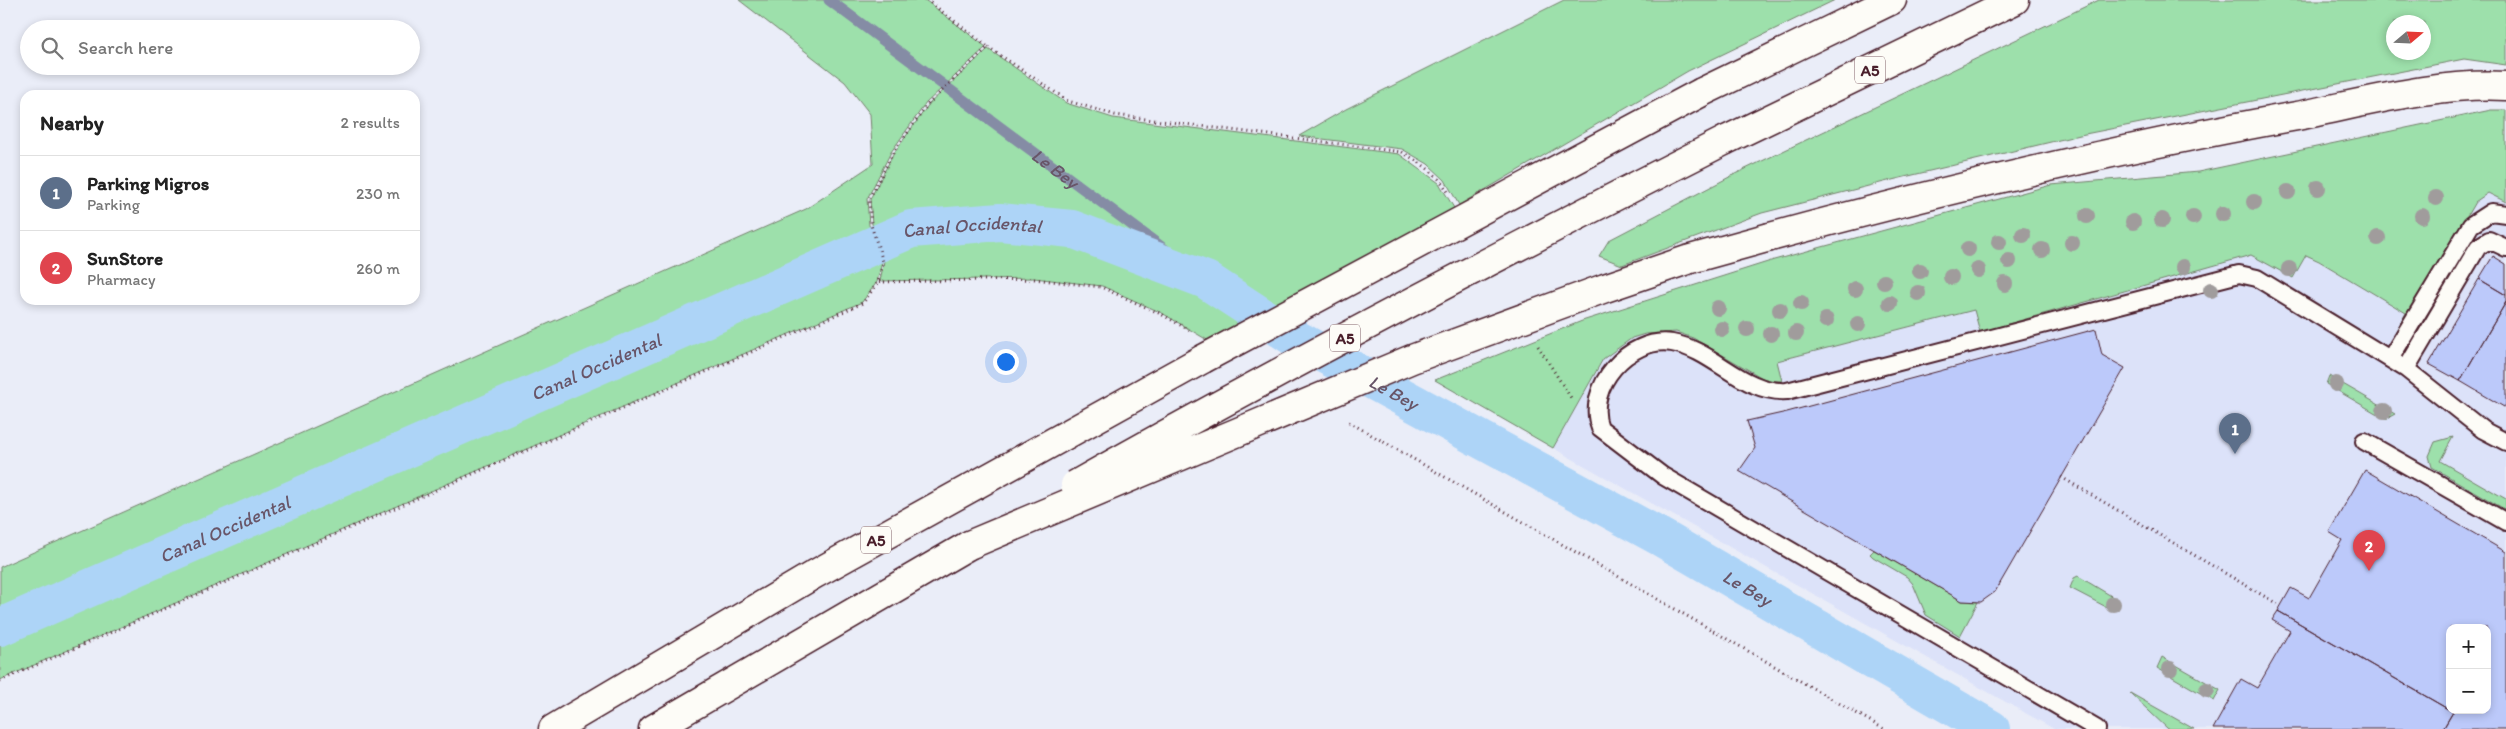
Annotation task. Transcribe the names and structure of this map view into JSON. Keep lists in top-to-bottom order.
{
  "streets": {
    "highway": ["A5"]
  },
  "water": ["Le Bey", "Canal Occidental"],
  "north": "right",
  "page": {
    "search": "Search here",
    "heading": ["Nearby", "2 results"],
    "list": [
      {
        "mark": "1",
        "name": "Parking Migros",
        "note": "Parking",
        "value": "230 m"
      },
      {
        "mark": "2",
        "name": "SunStore",
        "note": "Pharmacy",
        "value": "260 m"
      }
    ],
    "pins": ["1", "2"],
    "map_buttons": ["+", "−"]
  }
}
